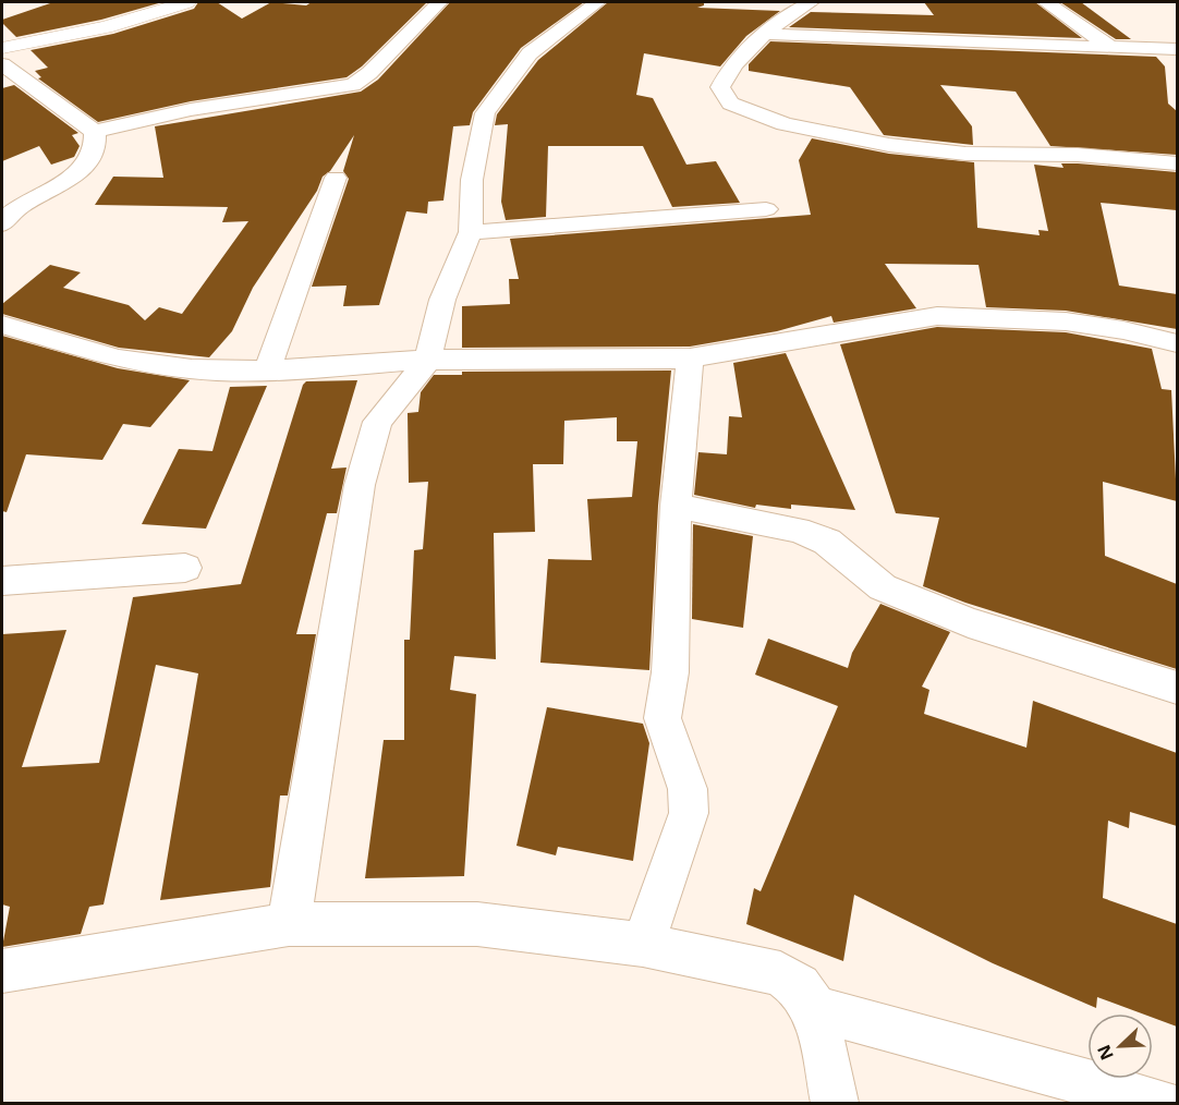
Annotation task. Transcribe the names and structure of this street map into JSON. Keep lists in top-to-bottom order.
{
  "north": "bottom left"
}
